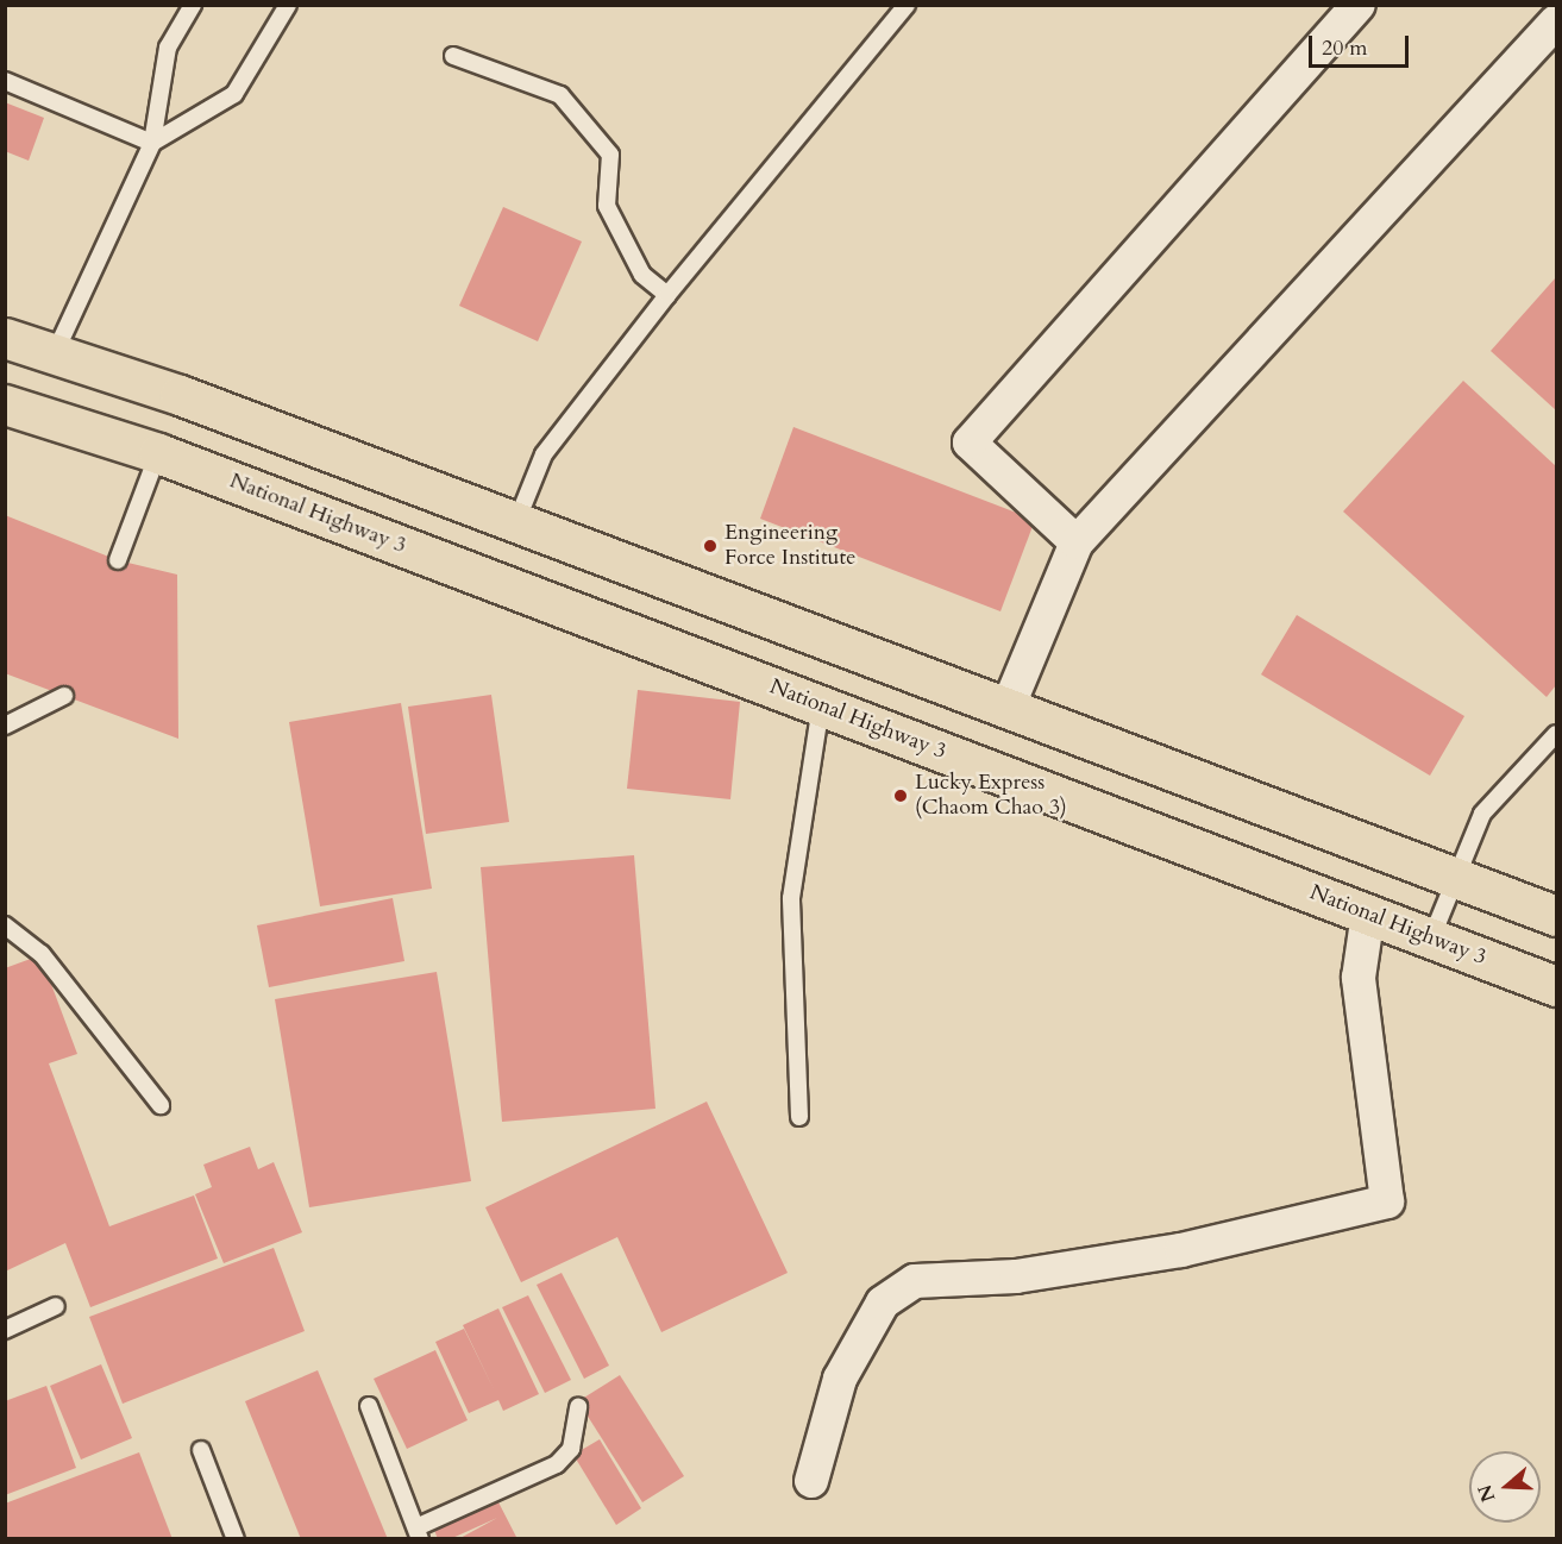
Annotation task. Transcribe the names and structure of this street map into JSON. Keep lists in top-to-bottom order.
{
  "streets": {
    "highway": ["National Highway 3"]
  },
  "places": ["Engineering Force Institute", "Lucky Express (Chaom Chao 3)"],
  "scale_bar": "20 m",
  "north": "left"
}
